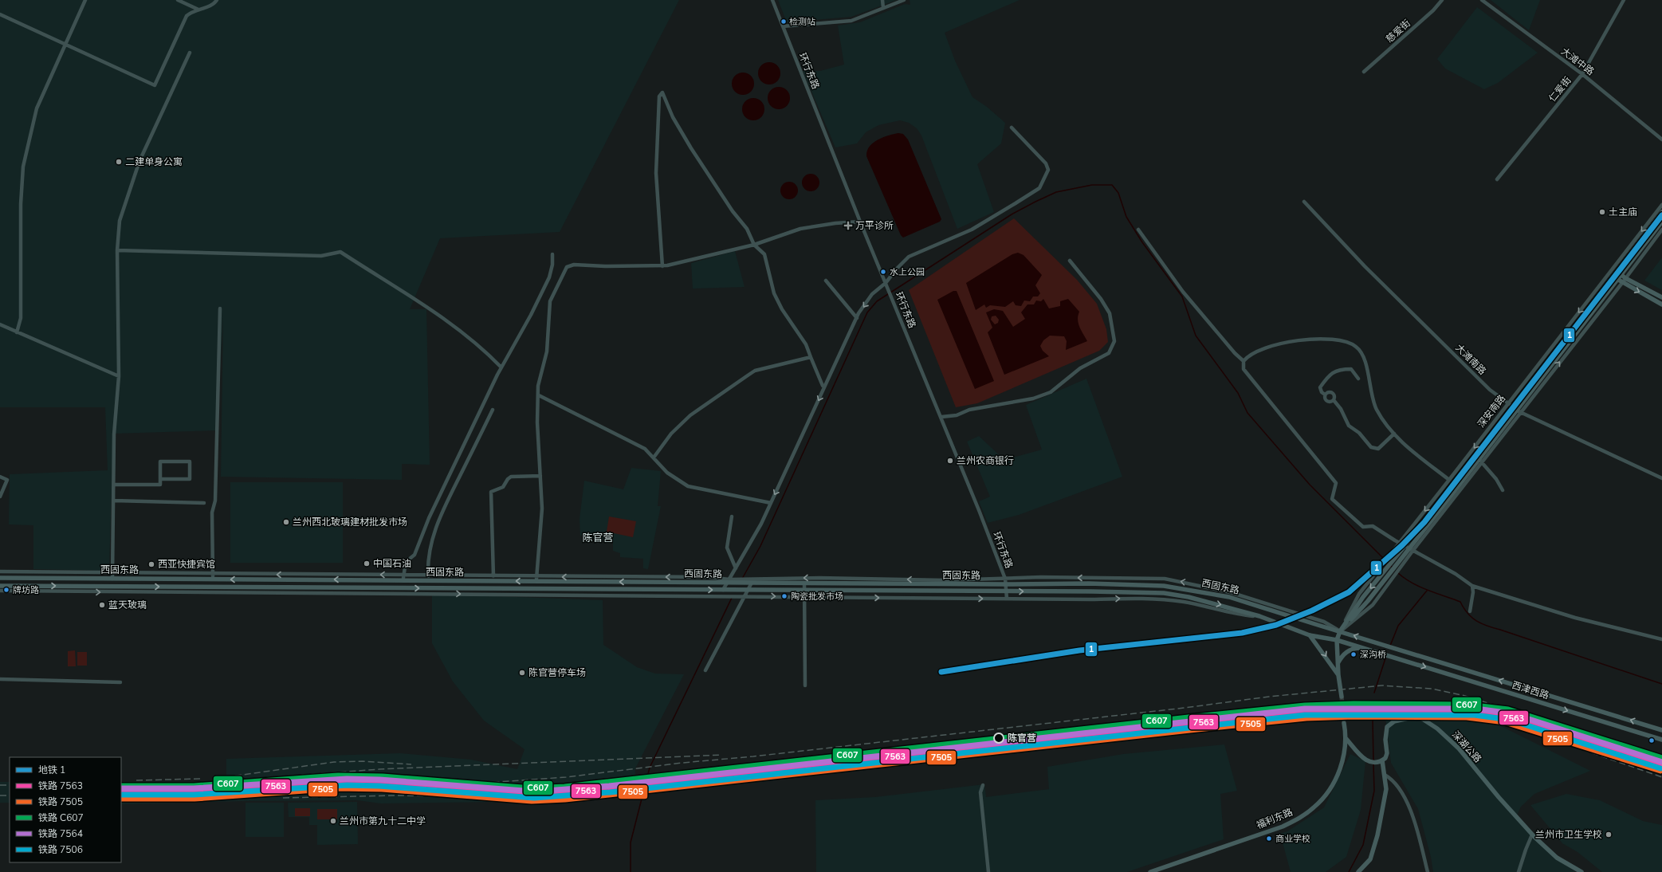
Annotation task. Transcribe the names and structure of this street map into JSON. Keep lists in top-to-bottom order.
{
  "streets": {
    "main road": [
      "深安南路",
      "西固东路",
      "西津西路",
      "深湖公路",
      "福利东路"
    ],
    "street": [
      "慈爱街",
      "大滩中路",
      "环行东路",
      "仁爱街",
      "大滩南路"
    ]
  },
  "crossings": [
    ["大滩中路", "仁爱街"],
    ["环行东路", "西固东路"],
    ["大滩南路", "深安南路"],
    ["深安南路", "西固东路"],
    ["西固东路", "西津西路"]
  ],
  "districts": ["陈官营"],
  "places": {
    "other": [
      "检测站",
      "二建单身公寓",
      "土主庙",
      "水上公园",
      "兰州农商银行",
      "兰州西北玻璃建材批发市场",
      "中国石油",
      "西亚快捷宾馆",
      "牌坊路",
      "陶瓷批发市场",
      "蓝天玻璃",
      "深沟桥",
      "陈官营停车场",
      "陈官营",
      "兰州市第九十二中学",
      "兰州市卫生学校",
      "商业学校"
    ],
    "health": ["万平诊所"]
  },
  "lines": [
    "metro line 1",
    "rail line C607",
    "rail line 7564",
    "rail line 7563",
    "rail line 7506",
    "rail line 7505"
  ],
  "legend": [
    "地铁 1",
    "铁路 7563",
    "铁路 7505",
    "铁路 C607",
    "铁路 7564",
    "铁路 7506"
  ]
}
